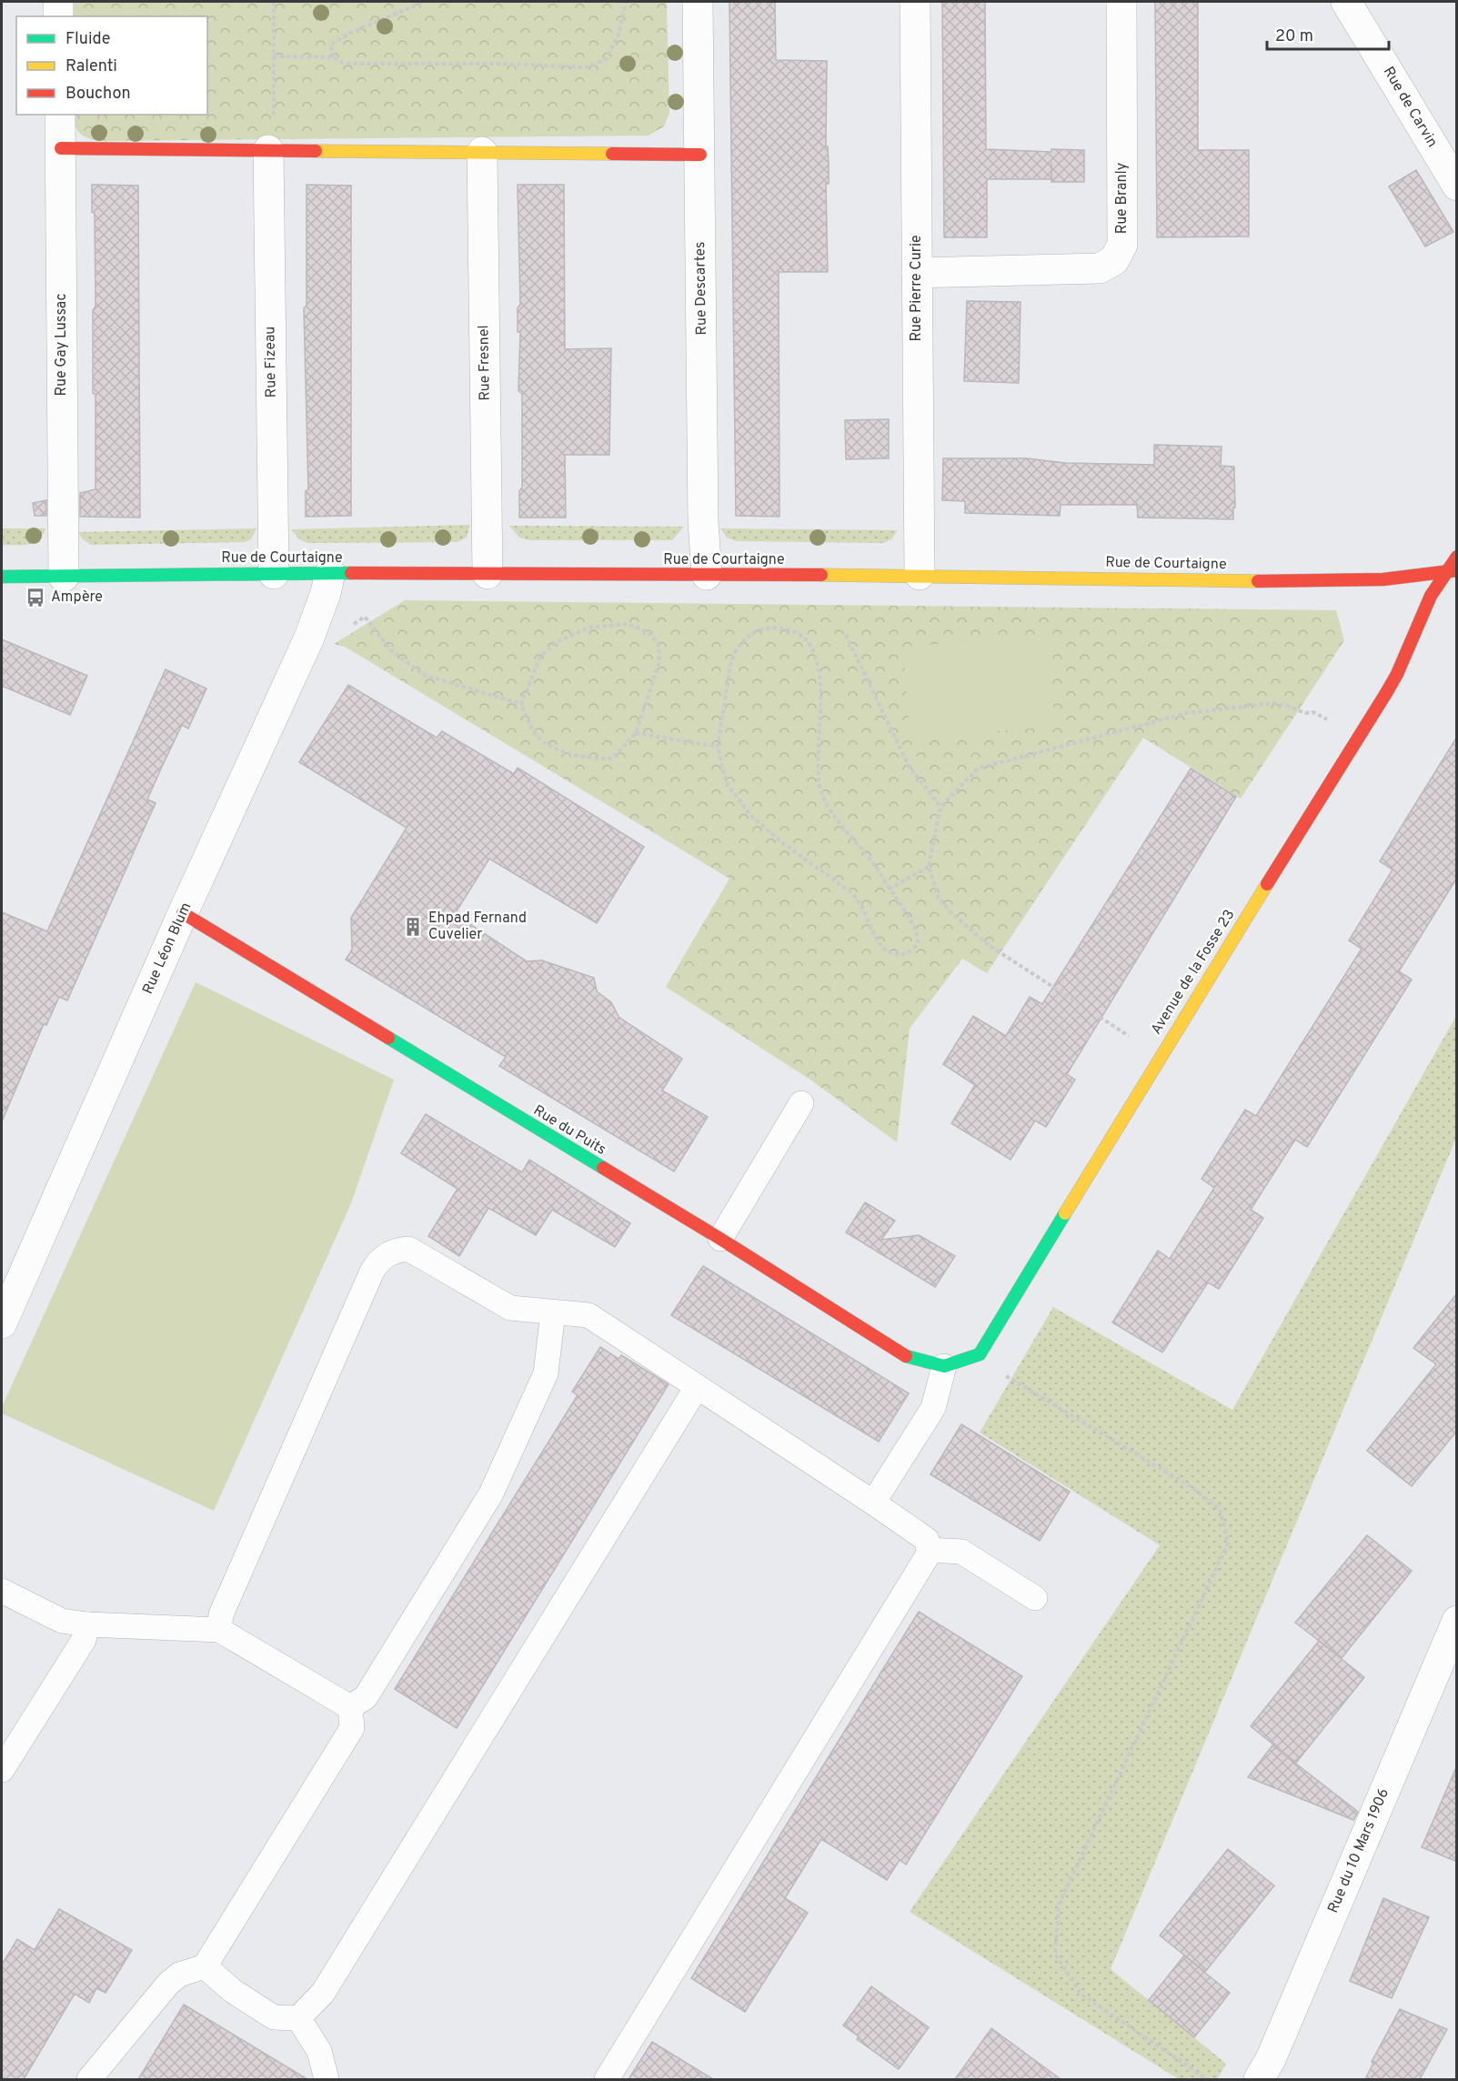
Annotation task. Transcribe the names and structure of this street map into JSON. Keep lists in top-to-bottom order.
{
  "streets": {
    "street": [
      "Rue de Carvin",
      "Rue Branly",
      "Rue Descartes",
      "Rue Pierre Curie",
      "Rue Gay Lussac",
      "Rue Fizeau",
      "Rue Fresnel",
      "Rue de Courtaigne",
      "Rue Léon Blum",
      "Avenue de la Fosse 23",
      "Rue du Puits",
      "Rue du 10 Mars 1906"
    ]
  },
  "crossings": [
    ["Rue Branly", "Rue Pierre Curie"],
    ["Rue Descartes", "Rue de Courtaigne"],
    ["Rue Pierre Curie", "Rue de Courtaigne"],
    ["Rue Gay Lussac", "Rue de Courtaigne"],
    ["Rue Fizeau", "Rue de Courtaigne"],
    ["Rue Fresnel", "Rue de Courtaigne"],
    ["Rue de Courtaigne", "Rue Léon Blum"],
    ["Rue de Courtaigne", "Avenue de la Fosse 23"],
    ["Rue Léon Blum", "Rue du Puits"]
  ],
  "places": {
    "bus stop": ["Ampère"],
    "building": ["Ehpad Fernand Cuvelier"]
  },
  "legend": ["Fluide", "Ralenti", "Bouchon"],
  "scale_bar": "20 m"
}
